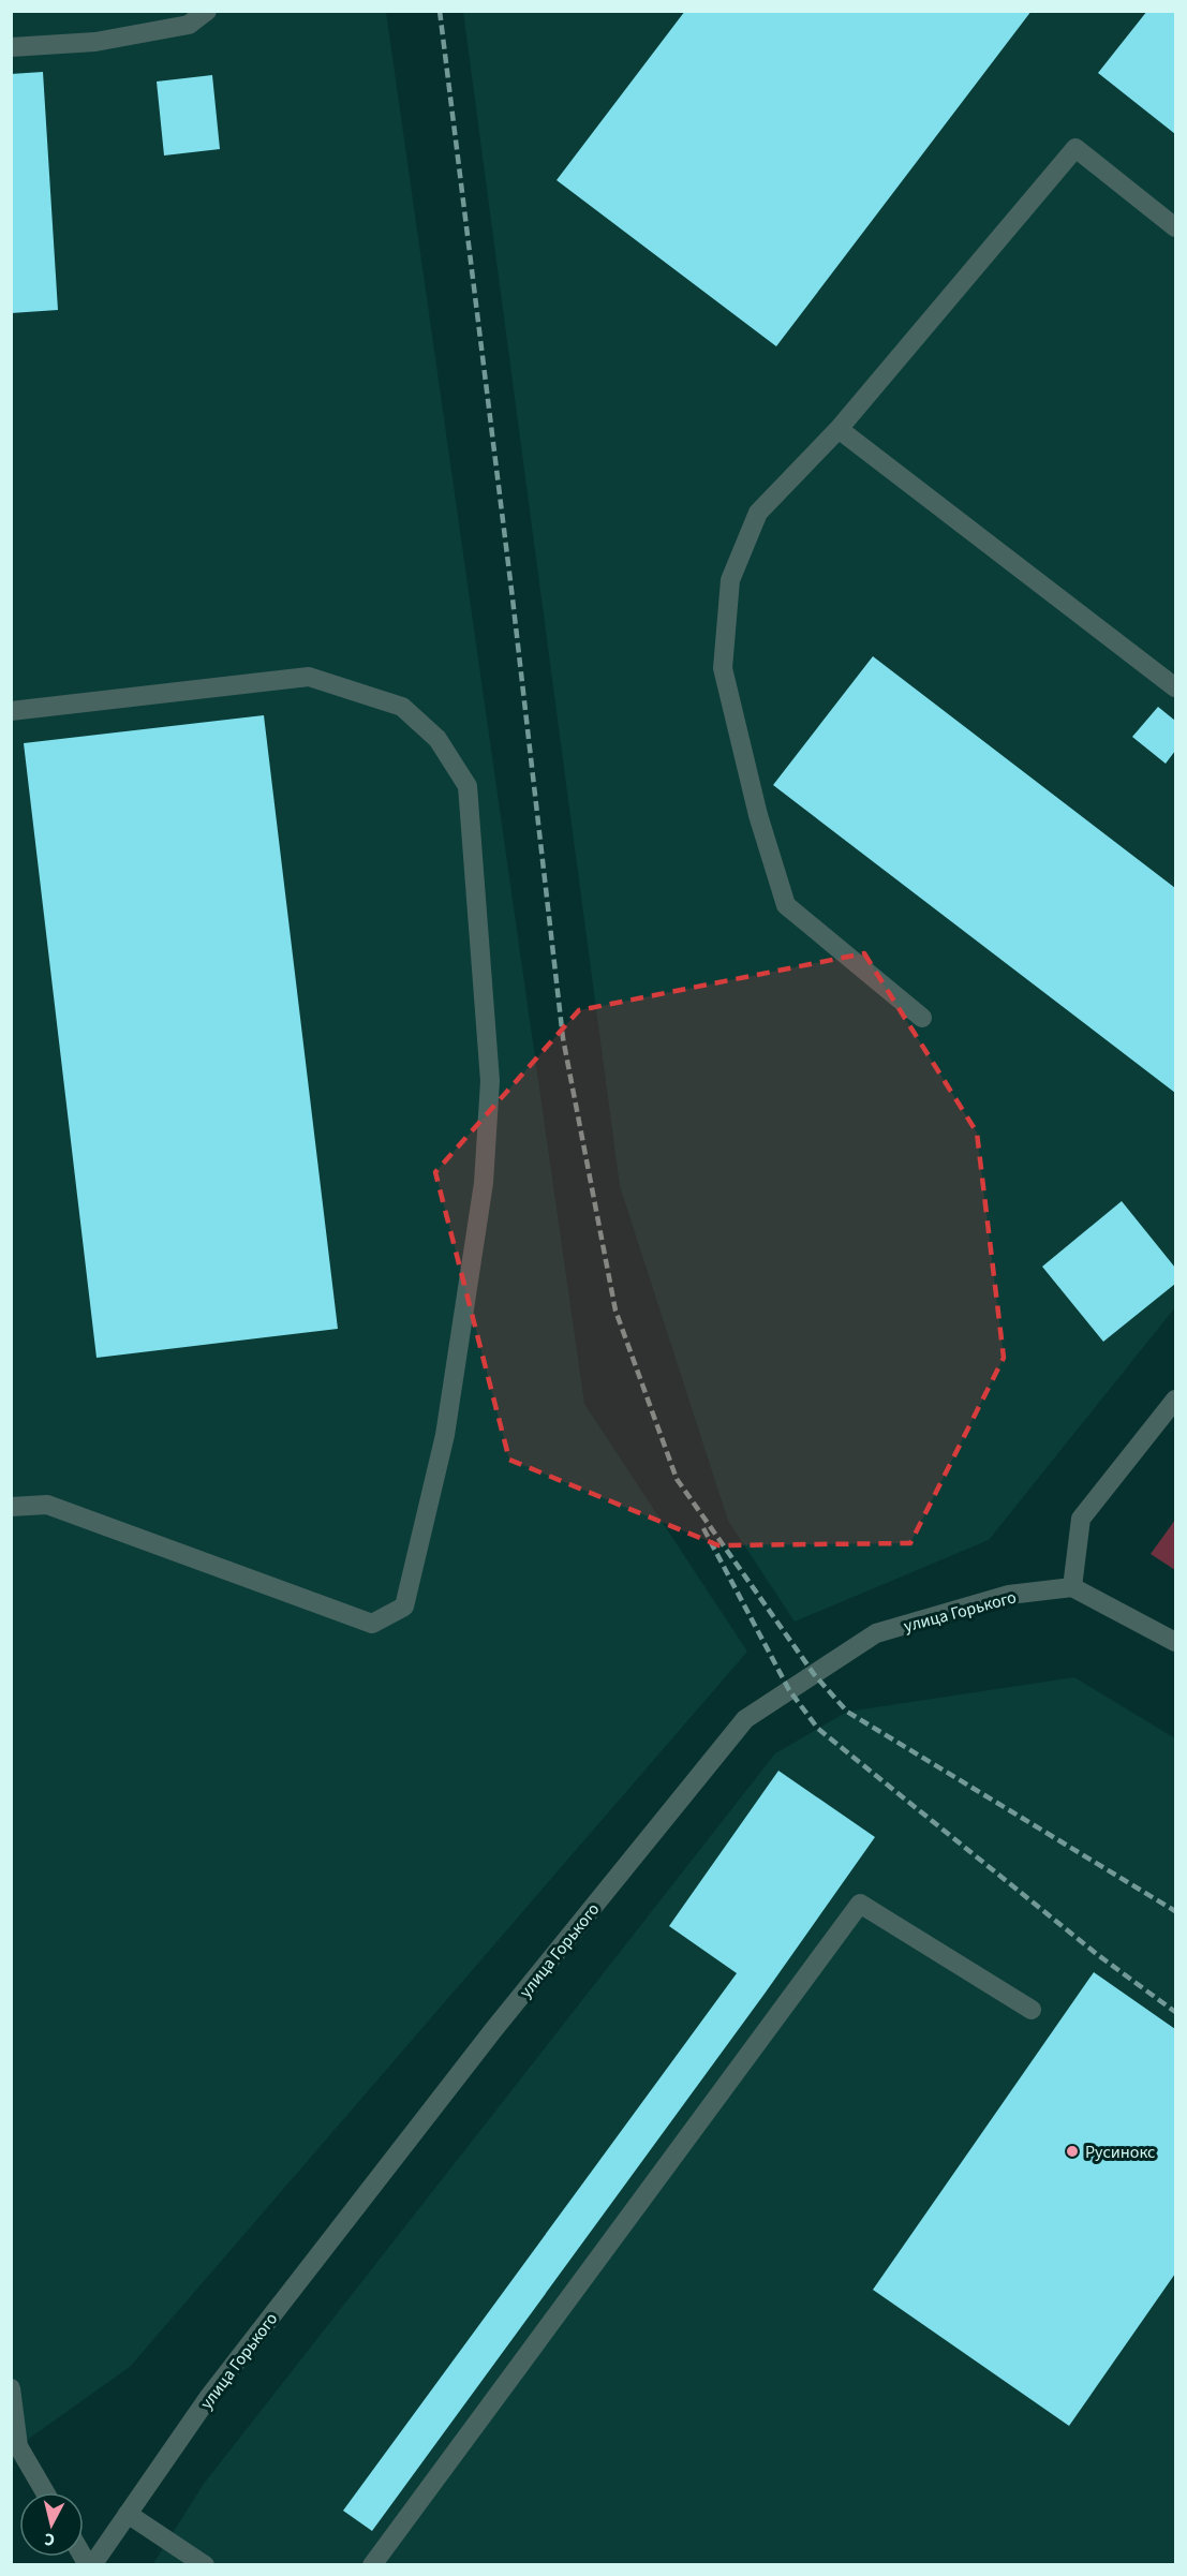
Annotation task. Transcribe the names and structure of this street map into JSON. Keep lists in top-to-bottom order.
{
  "streets": {
    "street": ["улица Горького"]
  },
  "places": ["Русинокс"],
  "north": "bottom"
}
